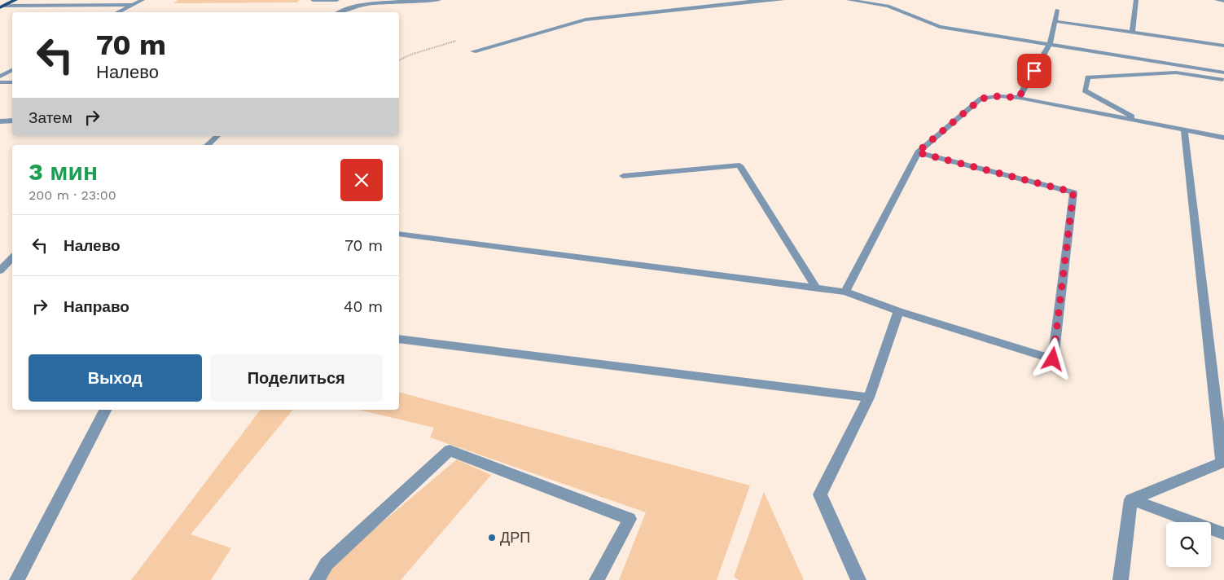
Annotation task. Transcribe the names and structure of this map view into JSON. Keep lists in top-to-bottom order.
{
  "places": ["ДРП"],
  "page": {
    "turn": ["70 m", "Налево"],
    "then": "Затем",
    "heading": ["3 мин", "200 m · 23:00"],
    "list": [
      {
        "name": "Налево",
        "value": "70 m"
      },
      {
        "name": "Направо",
        "value": "40 m"
      }
    ],
    "buttons": ["Выход", "Поделиться"]
  }
}
